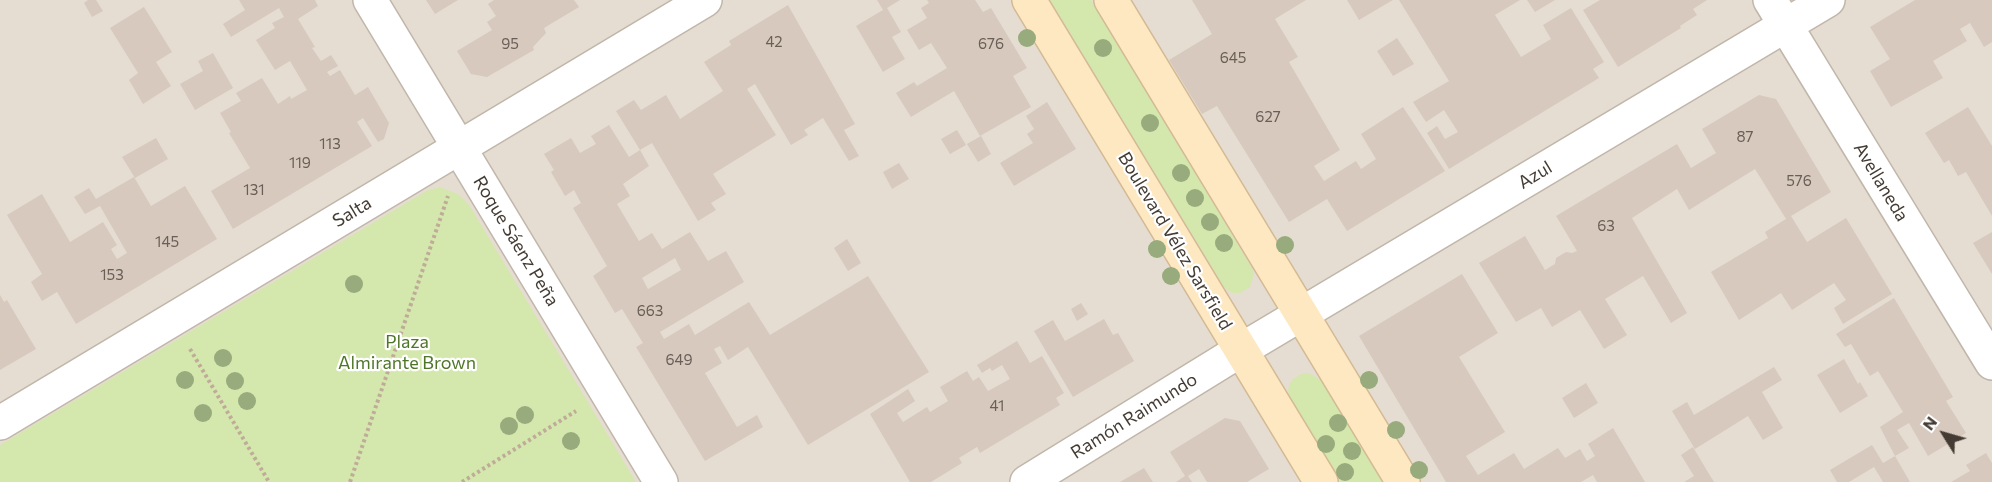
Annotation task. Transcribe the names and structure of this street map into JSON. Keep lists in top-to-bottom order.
{
  "streets": {
    "main road": ["Boulevard Vélez Sarsfield"],
    "street": [
      "Azul",
      "Avellaneda",
      "Salta",
      "Roque Sáenz Peña",
      "Ramón Raimundo"
    ]
  },
  "crossings": [
    ["Azul", "Avellaneda"],
    ["Azul", "Boulevard Vélez Sarsfield"],
    ["Azul", "Ramón Raimundo"],
    ["Salta", "Roque Sáenz Peña"],
    ["Boulevard Vélez Sarsfield", "Ramón Raimundo"]
  ],
  "parks": ["Plaza Almirante Brown"],
  "house_numbers": [
    "42",
    "95",
    "676",
    "645",
    "627",
    "87",
    "113",
    "119",
    "576",
    "131",
    "63",
    "145",
    "153",
    "663",
    "649",
    "41"
  ],
  "north": "top left"
}
